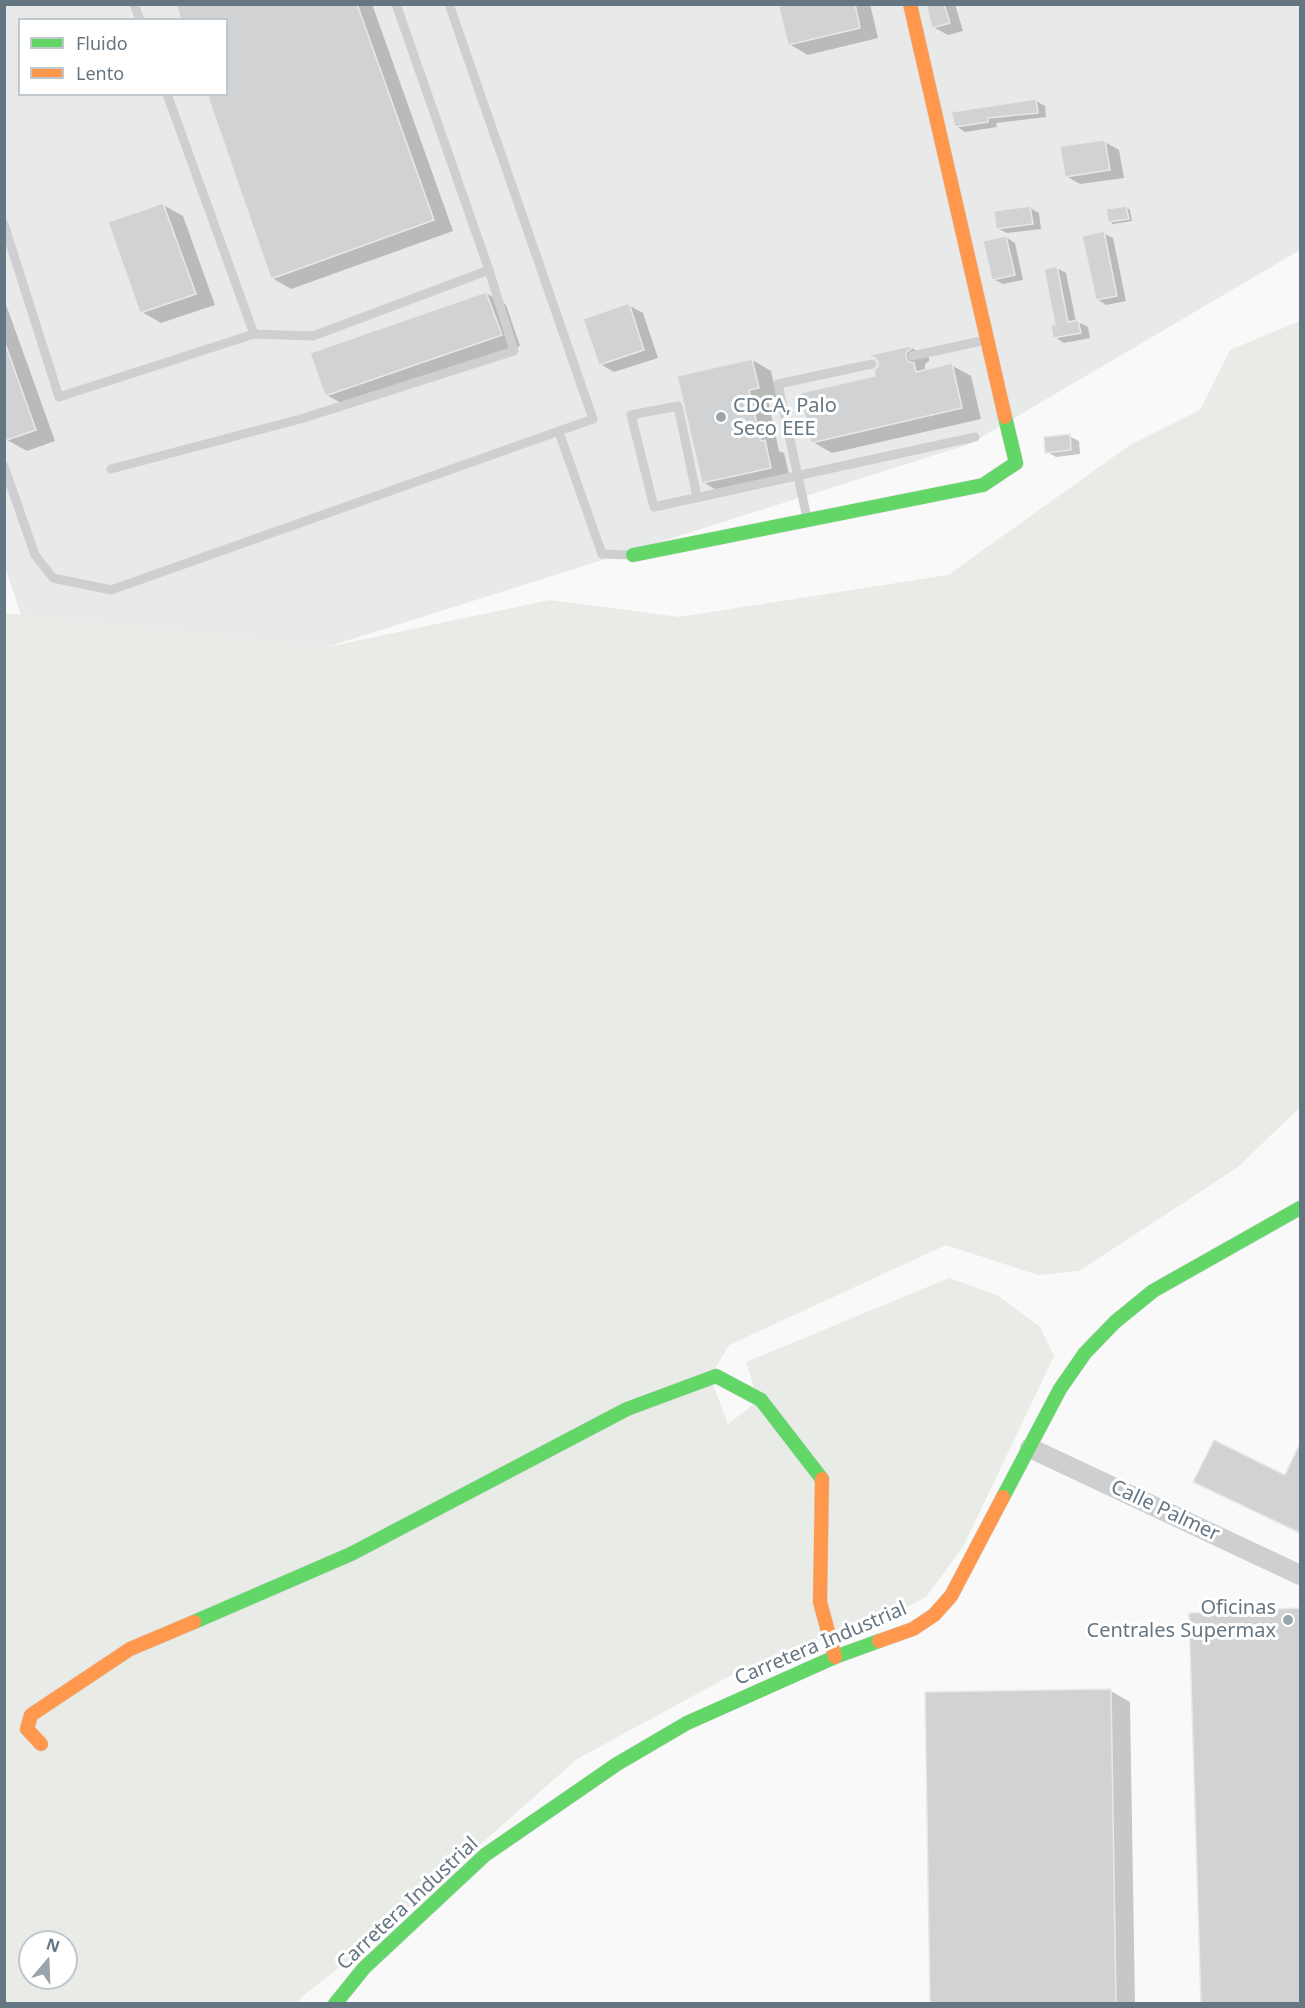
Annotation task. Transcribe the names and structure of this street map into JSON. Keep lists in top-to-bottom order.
{
  "streets": {
    "street": ["Calle Palmer", "Carretera Industrial"]
  },
  "crossings": [
    ["Calle Palmer", "Carretera Industrial"]
  ],
  "places": ["CDCA, Palo Seco EEE", "Oficinas Centrales Supermax"],
  "legend": ["Fluido", "Lento"],
  "north": "top"
}
